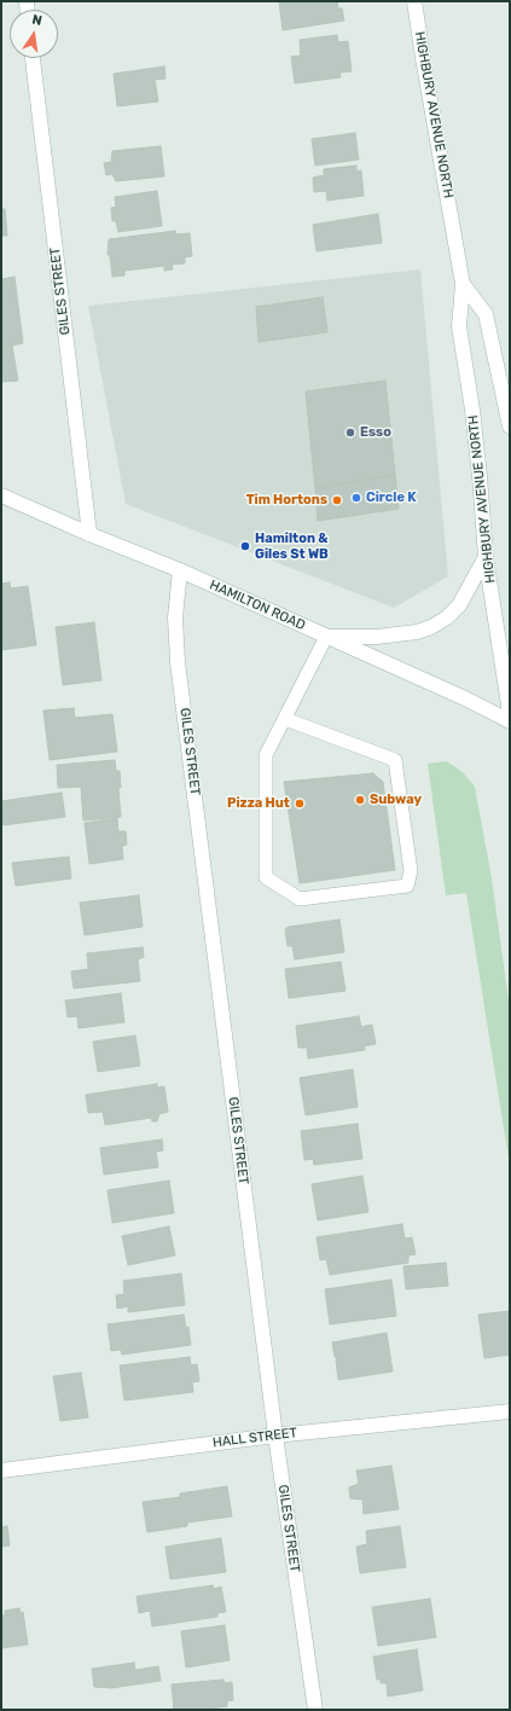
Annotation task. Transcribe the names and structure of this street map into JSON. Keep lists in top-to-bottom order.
{
  "streets": {
    "street": [
      "HIGHBURY AVENUE NORTH",
      "GILES STREET",
      "HAMILTON ROAD",
      "HALL STREET"
    ]
  },
  "crossings": [
    ["GILES STREET", "HAMILTON ROAD"],
    ["GILES STREET", "HALL STREET"]
  ],
  "places": [
    "Esso",
    "Circle K",
    "Tim Hortons",
    "Hamilton & Giles St WB",
    "Subway",
    "Pizza Hut"
  ],
  "north": "top"
}
